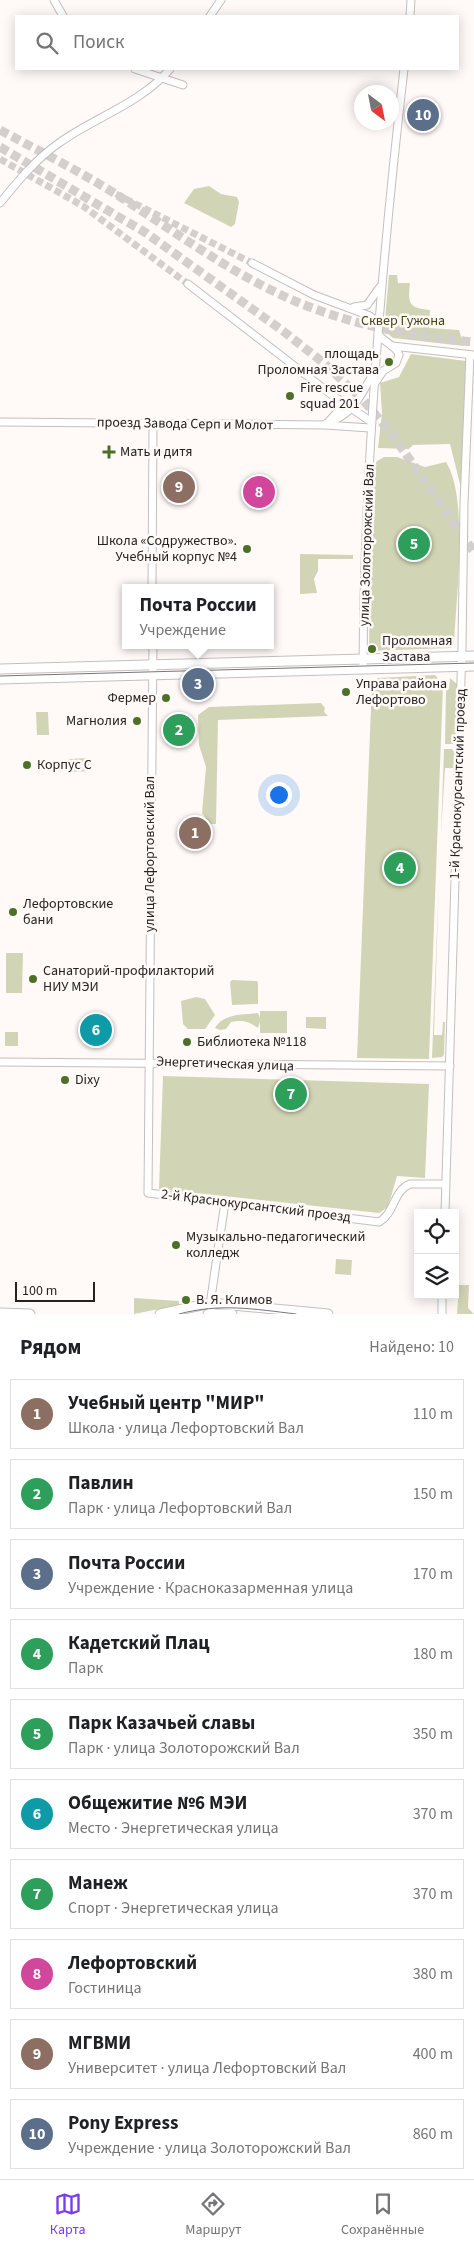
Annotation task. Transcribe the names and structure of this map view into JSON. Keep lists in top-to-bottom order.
{
  "streets": {
    "street": [
      "проезд Завода Серп и Молот",
      "улица Золоторожский Вал",
      "1-й Краснокурсантский проезд",
      "улица Лефортовский Вал",
      "Энергетическая улица",
      "2-й Краснокурсантский проезд"
    ]
  },
  "crossings": [
    ["проезд Завода Серп и Молот", "улица Золоторожский Вал"],
    ["1-й Краснокурсантский проезд", "Энергетическая улица"],
    ["1-й Краснокурсантский проезд", "2-й Краснокурсантский проезд"],
    ["улица Лефортовский Вал", "Энергетическая улица"],
    ["улица Лефортовский Вал", "2-й Краснокурсантский проезд"],
    ["Энергетическая улица", "2-й Краснокурсантский проезд"]
  ],
  "parks": ["Сквер Гужона"],
  "places": {
    "other": [
      "площадь Проломная Застава",
      "Fire rescue squad 201",
      "Школа «Содружество». Учебный корпус №4",
      "Проломная Застава",
      "Управа района Лефортово",
      "Фермер",
      "Магнолия",
      "Корпус С",
      "Лефортовские бани",
      "Санаторий-профилакторий НИУ МЭИ",
      "Библиотека №118",
      "Dixy",
      "Музыкально-педагогический колледж",
      "В. Я. Климов"
    ],
    "health": ["Мать и дитя"]
  },
  "scale_bar": "100 m",
  "north": "bottom right",
  "page": {
    "search": "Поиск",
    "pins": [
      "10",
      "9",
      "8",
      "5",
      "3",
      "2",
      "1",
      "4",
      "6",
      "7"
    ],
    "popup": ["Почта России", "Учреждение"],
    "scale": "100 m",
    "heading": ["Рядом", "Найдено: 10"],
    "list": [
      {
        "mark": "1",
        "name": "Учебный центр \"МИР\"",
        "note": "Школа · улица Лефортовский Вал",
        "value": "110 m"
      },
      {
        "mark": "2",
        "name": "Павлин",
        "note": "Парк · улица Лефортовский Вал",
        "value": "150 m"
      },
      {
        "mark": "3",
        "name": "Почта России",
        "note": "Учреждение · Красноказарменная улица",
        "value": "170 m"
      },
      {
        "mark": "4",
        "name": "Кадетский Плац",
        "note": "Парк",
        "value": "180 m"
      },
      {
        "mark": "5",
        "name": "Парк Казачьей славы",
        "note": "Парк · улица Золоторожский Вал",
        "value": "350 m"
      },
      {
        "mark": "6",
        "name": "Общежитие №6 МЭИ",
        "note": "Место · Энергетическая улица",
        "value": "370 m"
      },
      {
        "mark": "7",
        "name": "Манеж",
        "note": "Спорт · Энергетическая улица",
        "value": "370 m"
      },
      {
        "mark": "8",
        "name": "Лефортовский",
        "note": "Гостиница",
        "value": "380 m"
      },
      {
        "mark": "9",
        "name": "МГВМИ",
        "note": "Университет · улица Лефортовский Вал",
        "value": "400 m"
      },
      {
        "mark": "10",
        "name": "Pony Express",
        "note": "Учреждение · улица Золоторожский Вал",
        "value": "860 m"
      }
    ],
    "nav": ["Карта", "Маршрут", "Сохранённые"]
  }
}
